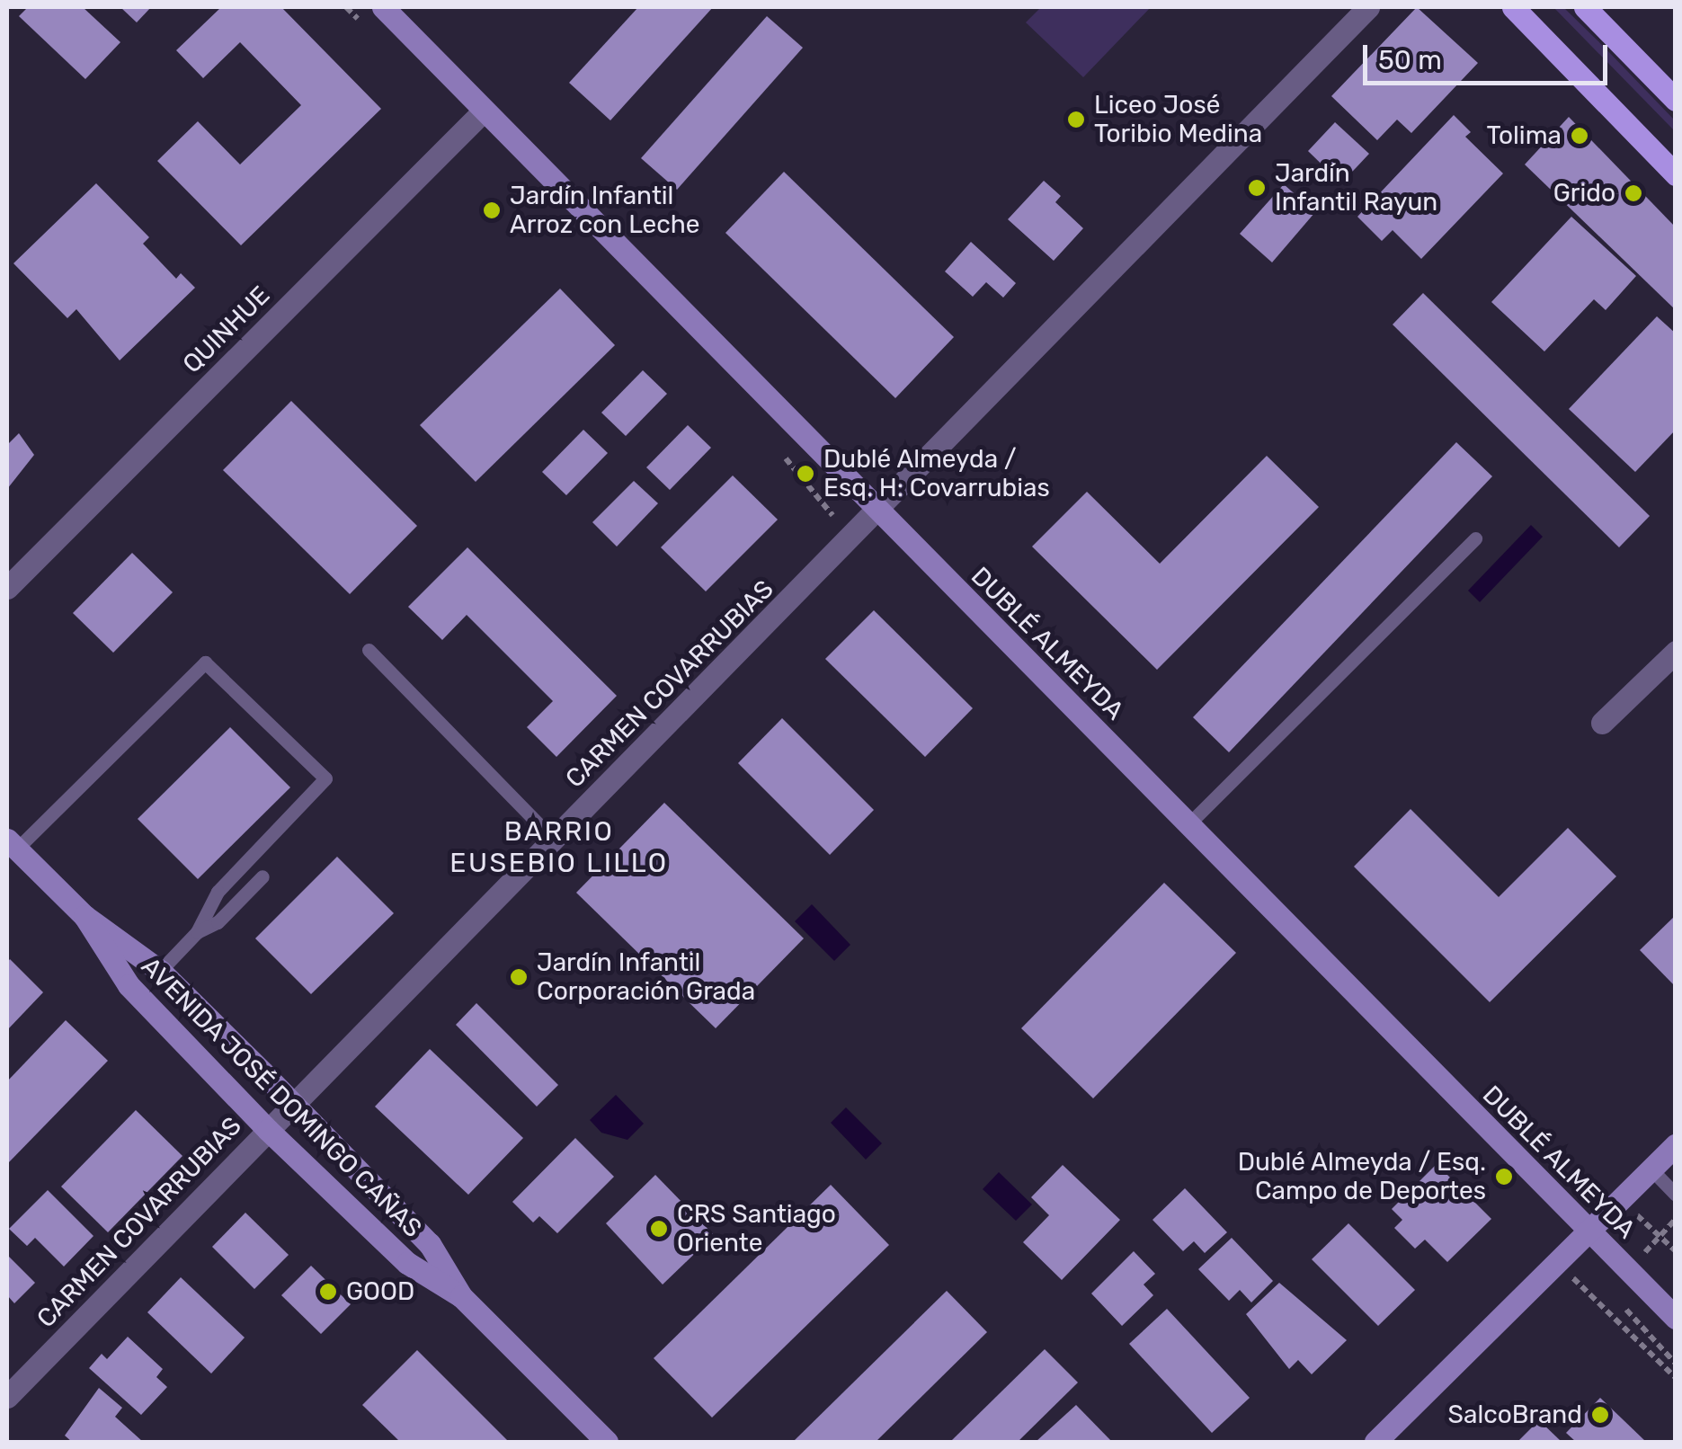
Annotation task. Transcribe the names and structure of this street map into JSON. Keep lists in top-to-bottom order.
{
  "streets": {
    "main road": ["DUBLÉ ALMEYDA", "AVENIDA JOSÉ DOMINGO CAÑAS"],
    "street": ["QUINHUE", "CARMEN COVARRUBIAS"]
  },
  "crossings": [
    ["QUINHUE", "DUBLÉ ALMEYDA"],
    ["DUBLÉ ALMEYDA", "CARMEN COVARRUBIAS"],
    ["CARMEN COVARRUBIAS", "AVENIDA JOSÉ DOMINGO CAÑAS"]
  ],
  "districts": ["BARRIO EUSEBIO LILLO"],
  "places": [
    "Liceo José Toribio Medina",
    "Tolima",
    "Jardín Infantil Rayun",
    "Grido",
    "Jardín Infantil Arroz con Leche",
    "Dublé Almeyda / Esq. H: Covarrubias",
    "Jardín Infantil Corporación Grada",
    "Dublé Almeyda / Esq. Campo de Deportes",
    "CRS Santiago Oriente",
    "GOOD",
    "SalcoBrand"
  ],
  "scale_bar": "50 m"
}
